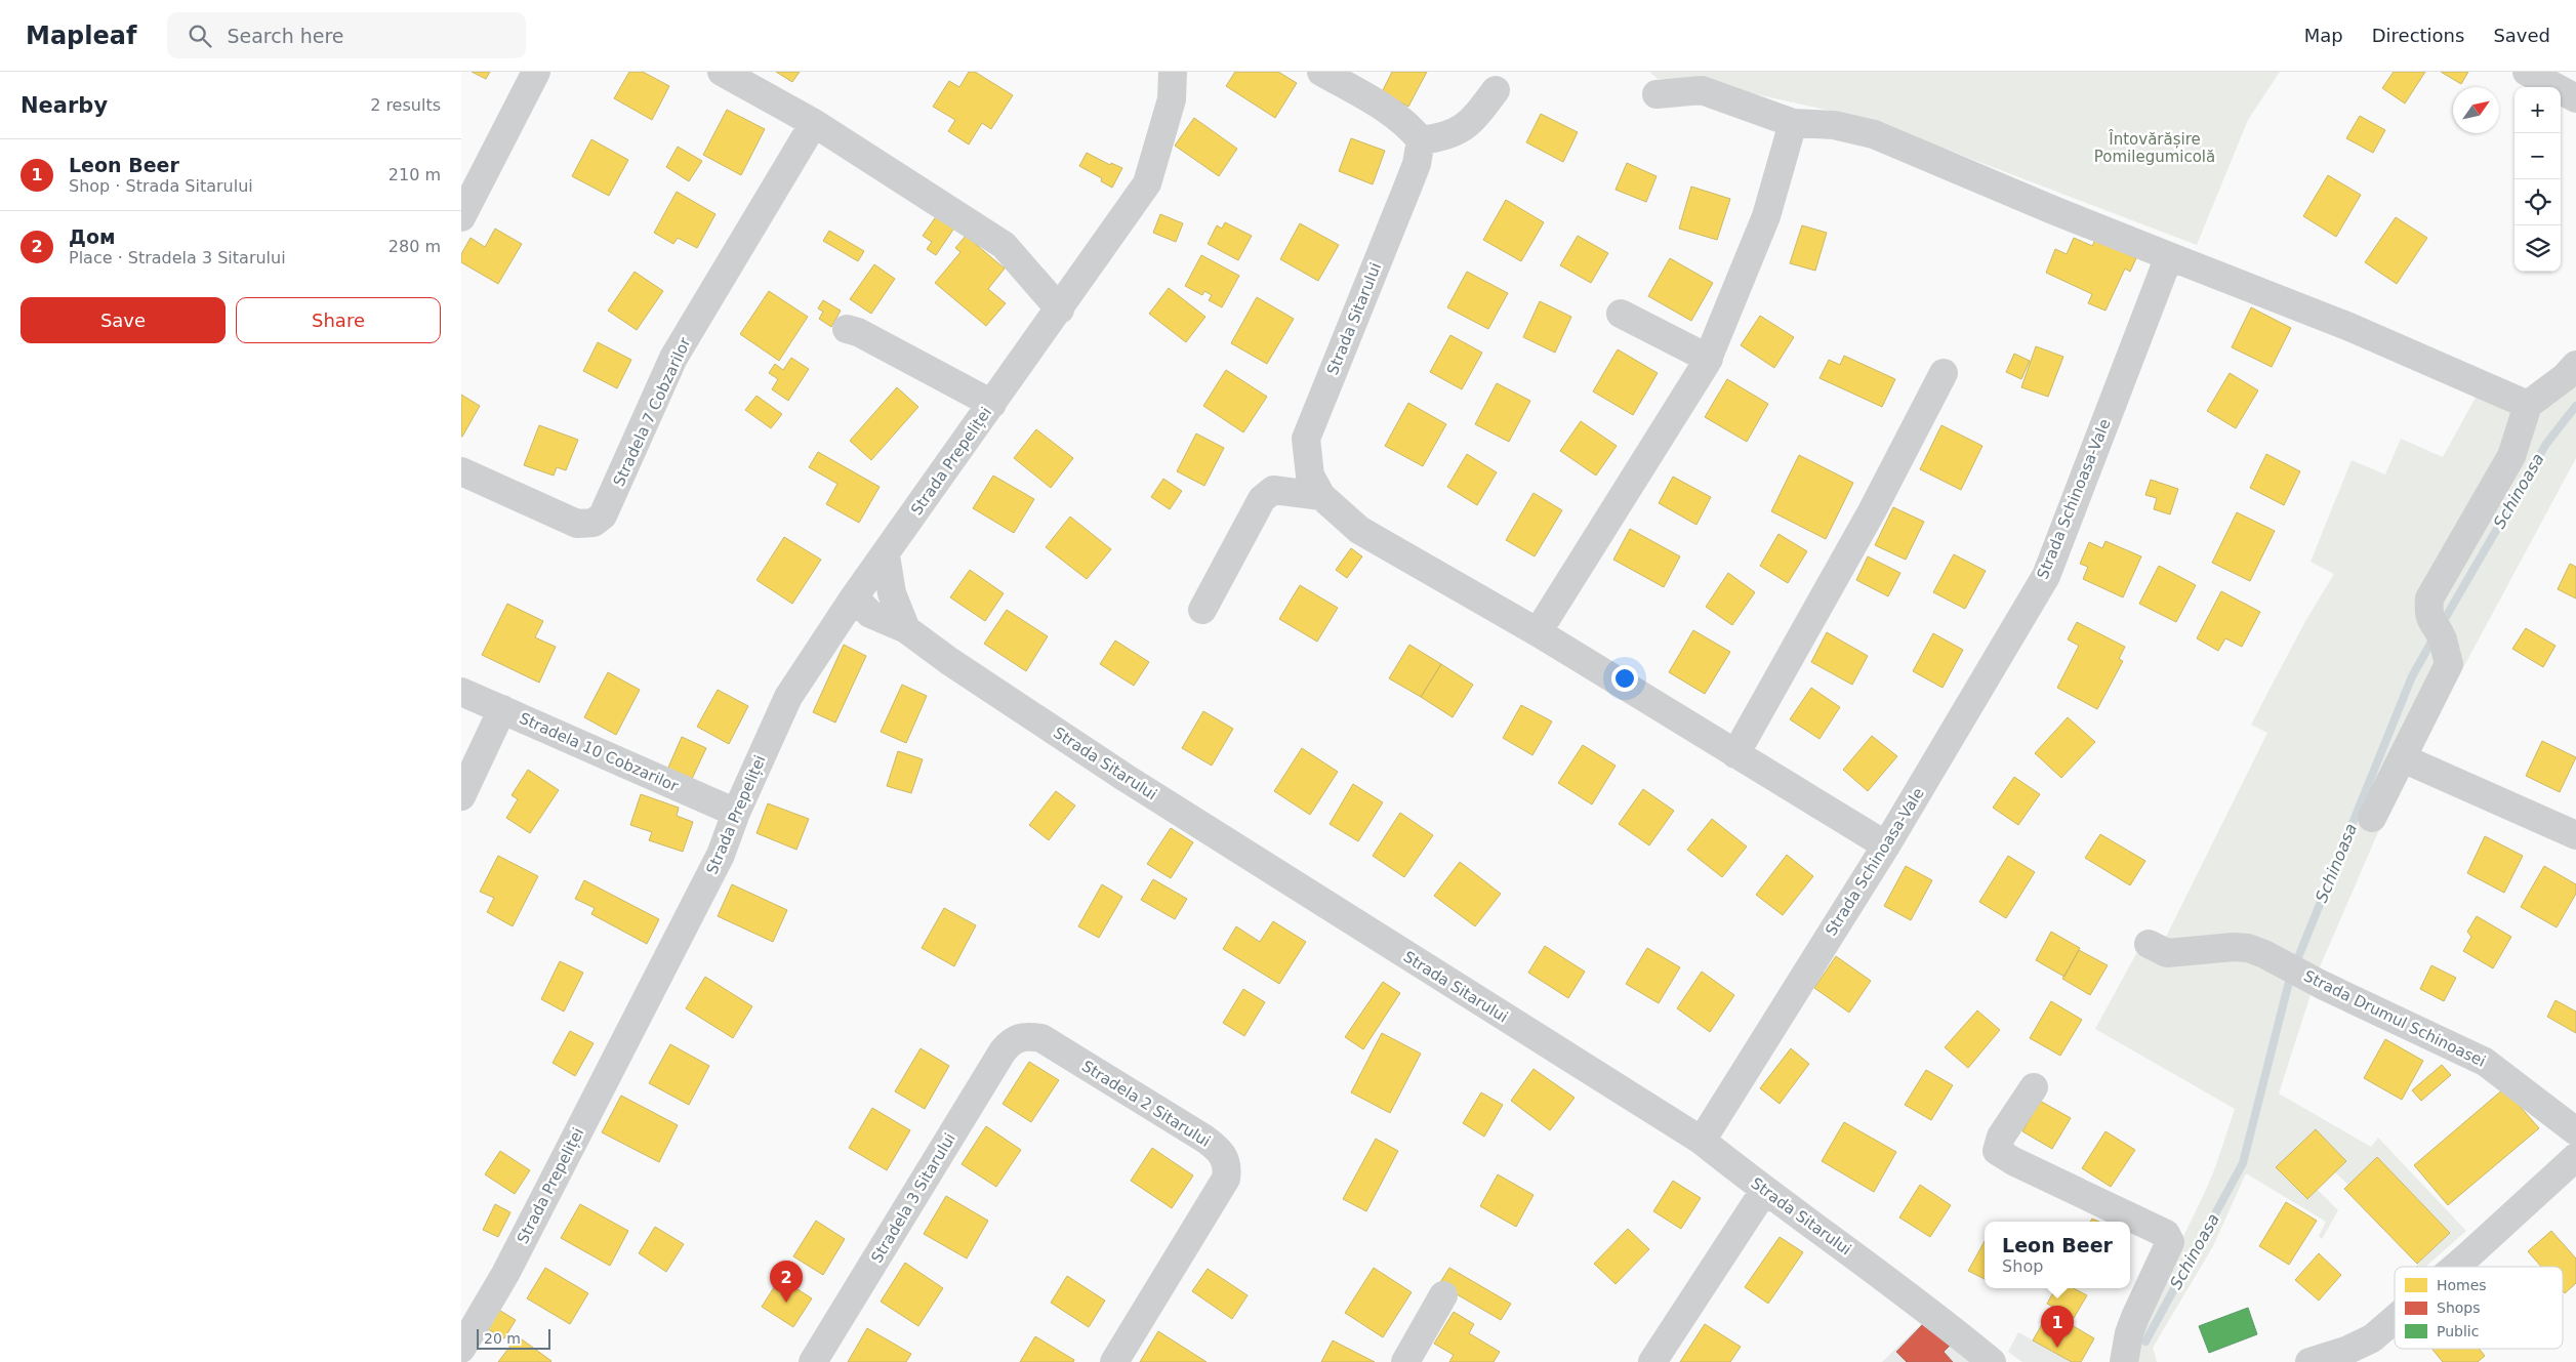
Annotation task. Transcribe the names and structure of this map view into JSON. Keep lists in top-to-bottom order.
{
  "streets": {
    "street": [
      "Strada Sitarului",
      "Stradela 7 Cobzarilor",
      "Strada Prepeliței",
      "Strada Schinoasa-Vale",
      "Stradela 10 Cobzarilor",
      "Strada Drumul Schinoasei",
      "Stradela 2 Sitarului",
      "Stradela 3 Sitarului"
    ]
  },
  "crossings": [
    ["Strada Sitarului", "Strada Prepeliței"],
    ["Strada Sitarului", "Strada Schinoasa-Vale"],
    ["Strada Prepeliței", "Stradela 10 Cobzarilor"],
    ["Stradela 2 Sitarului", "Stradela 3 Sitarului"]
  ],
  "water": ["Schinoasa"],
  "parks": ["Întovărășire Pomilegumicolă"],
  "legend": ["Homes", "Shops", "Public"],
  "scale_bar": "20 m",
  "north": "top right",
  "page": {
    "header": "Mapleaf",
    "search": "Search here",
    "nav": ["Map", "Directions", "Saved"],
    "heading": ["Nearby", "2 results"],
    "map_buttons": ["+", "−"],
    "list": [
      {
        "mark": "1",
        "name": "Leon Beer",
        "note": "Shop · Strada Sitarului",
        "value": "210 m"
      },
      {
        "mark": "2",
        "name": "Дом",
        "note": "Place · Stradela 3 Sitarului",
        "value": "280 m"
      }
    ],
    "buttons": ["Save", "Share"],
    "popup": ["Leon Beer", "Shop"],
    "pins": ["2", "1"],
    "scale": "20 m"
  }
}
